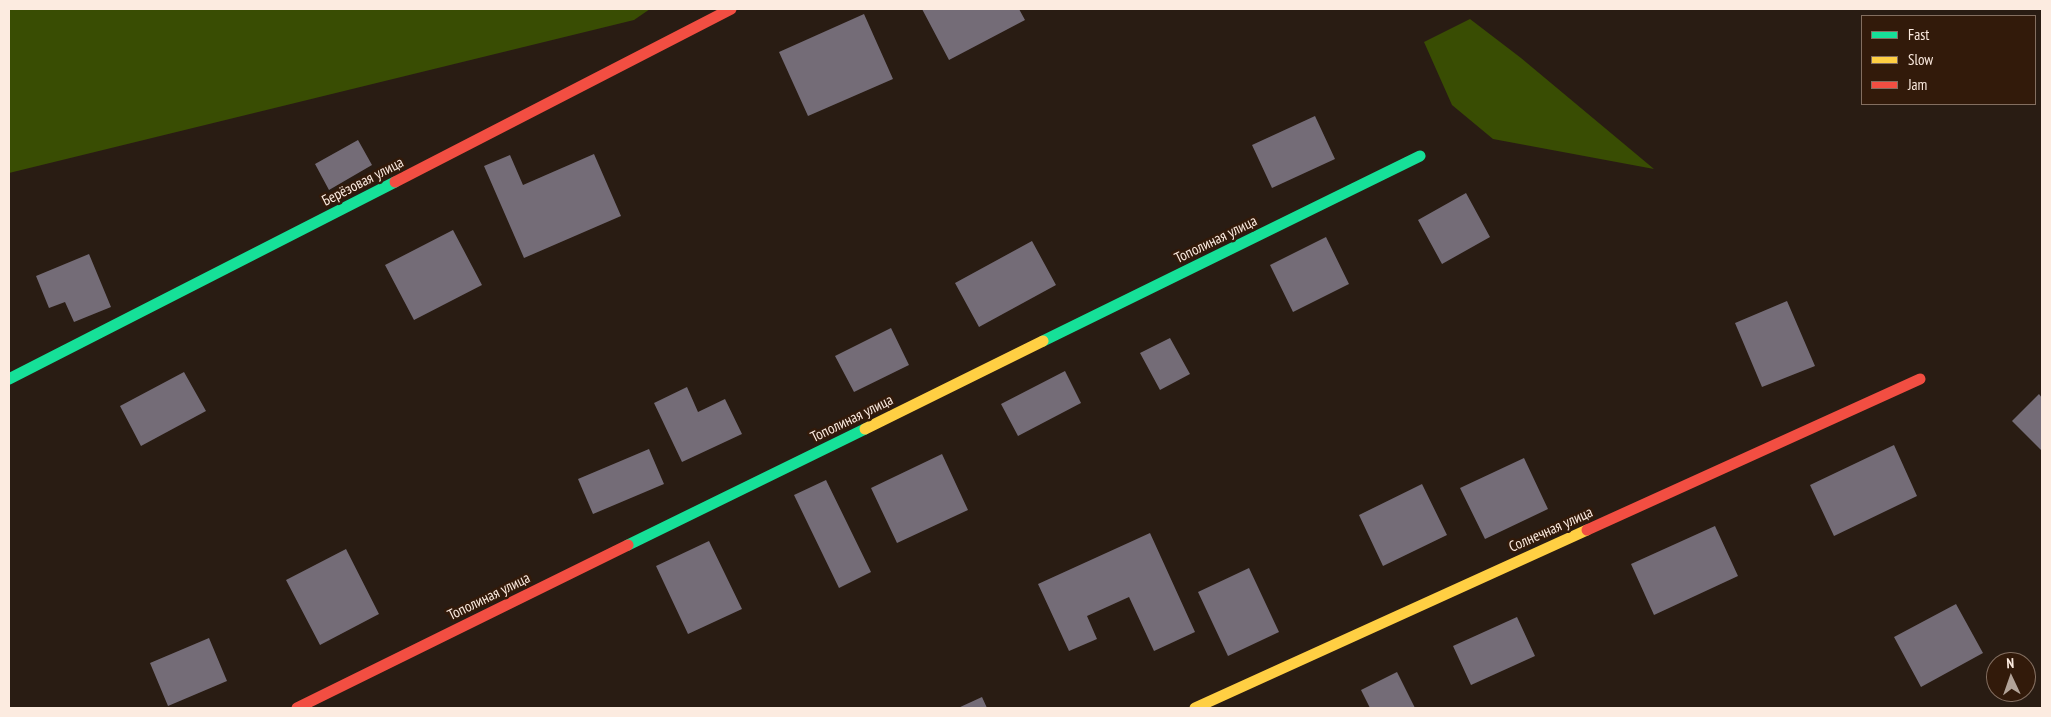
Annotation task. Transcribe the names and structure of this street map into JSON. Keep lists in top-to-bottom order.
{
  "streets": {
    "street": ["Берёзовая улица", "Тополиная улица", "Солнечная улица"]
  },
  "legend": ["Fast", "Slow", "Jam"],
  "north": "top"
}
